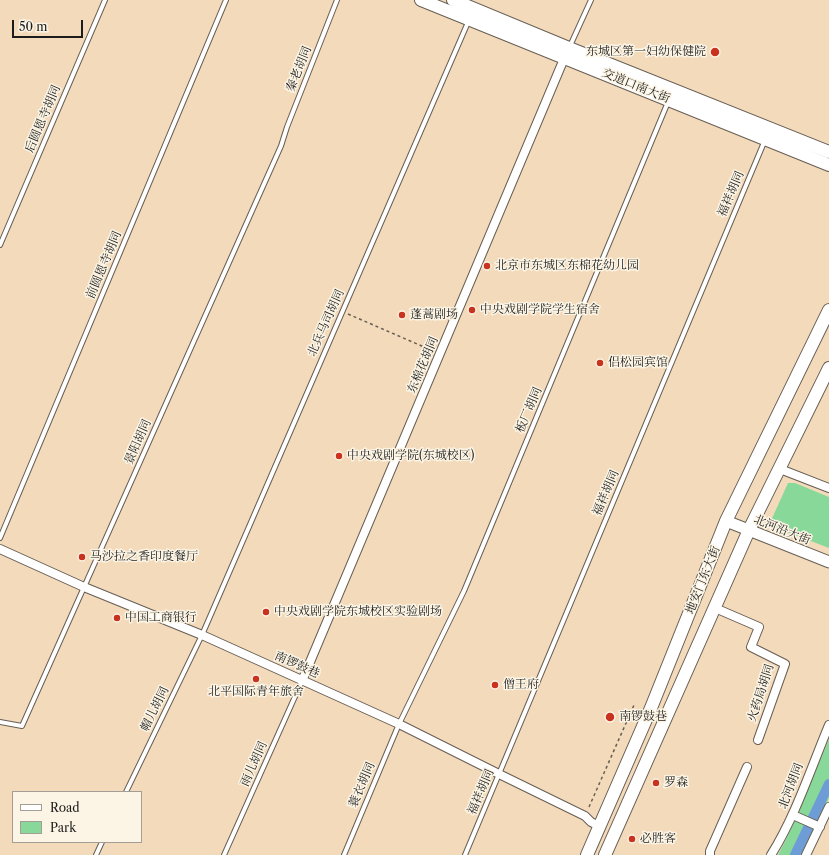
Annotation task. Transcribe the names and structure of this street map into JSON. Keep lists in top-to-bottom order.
{
  "streets": {
    "main road": ["交道口南大街", "北河沿大街", "地安门东大街"],
    "street": [
      "东棉花胡同",
      "南锣鼓巷",
      "火药局胡同",
      "北河胡同"
    ],
    "lane": [
      "秦老胡同",
      "后圆恩寺胡同",
      "福祥胡同",
      "前圆恩寺胡同",
      "北兵马司胡同",
      "板厂胡同",
      "景阳胡同",
      "帽儿胡同",
      "雨儿胡同",
      "蓑衣胡同"
    ]
  },
  "crossings": [
    ["秦老胡同", "景阳胡同"],
    ["交道口南大街", "福祥胡同"],
    ["交道口南大街", "北兵马司胡同"],
    ["交道口南大街", "东棉花胡同"],
    ["交道口南大街", "板厂胡同"],
    ["福祥胡同", "南锣鼓巷"],
    ["北兵马司胡同", "南锣鼓巷"],
    ["北兵马司胡同", "帽儿胡同"],
    ["东棉花胡同", "南锣鼓巷"],
    ["东棉花胡同", "雨儿胡同"],
    ["板厂胡同", "南锣鼓巷"],
    ["板厂胡同", "蓑衣胡同"],
    ["景阳胡同", "南锣鼓巷"],
    ["北河沿大街", "地安门东大街"],
    ["地安门东大街", "南锣鼓巷"],
    ["地安门东大街", "火药局胡同"],
    ["南锣鼓巷", "帽儿胡同"],
    ["南锣鼓巷", "雨儿胡同"],
    ["南锣鼓巷", "蓑衣胡同"]
  ],
  "places": [
    "东城区第一妇幼保健院",
    "北京市东城区东棉花幼儿园",
    "中央戏剧学院学生宿舍",
    "蓬蒿剧场",
    "侣松园宾馆",
    "中央戏剧学院(东城校区)",
    "马沙拉之香印度餐厅",
    "中央戏剧学院东城校区实验剧场",
    "中国工商银行",
    "北平国际青年旅舍",
    "僧王府",
    "南锣鼓巷",
    "罗森",
    "必胜客"
  ],
  "legend": ["Road", "Park"],
  "scale_bar": "50 m"
}
